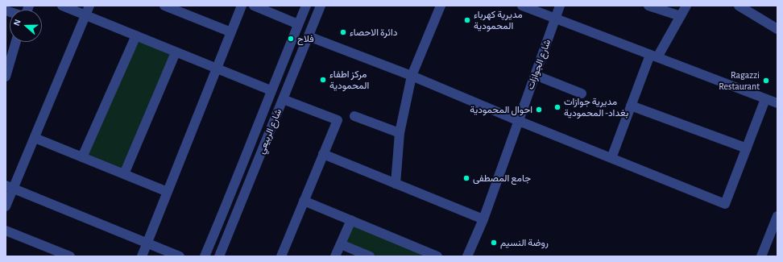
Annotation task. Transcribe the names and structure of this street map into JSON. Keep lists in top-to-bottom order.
{
  "streets": {
    "street": ["شارع الجوازات", "شارع الربيعي"]
  },
  "places": [
    "مديرية كهرباء المحمودية",
    "دائرة الاحصاء",
    "فلاح",
    "مركز اطفاء المحمودية",
    "Ragazzi Restaurant",
    "مديرية جوازات بغداد- المحمودية",
    "احوال المحمودية",
    "جامع المصطفى",
    "روضة النسيم"
  ],
  "north": "left"
}
